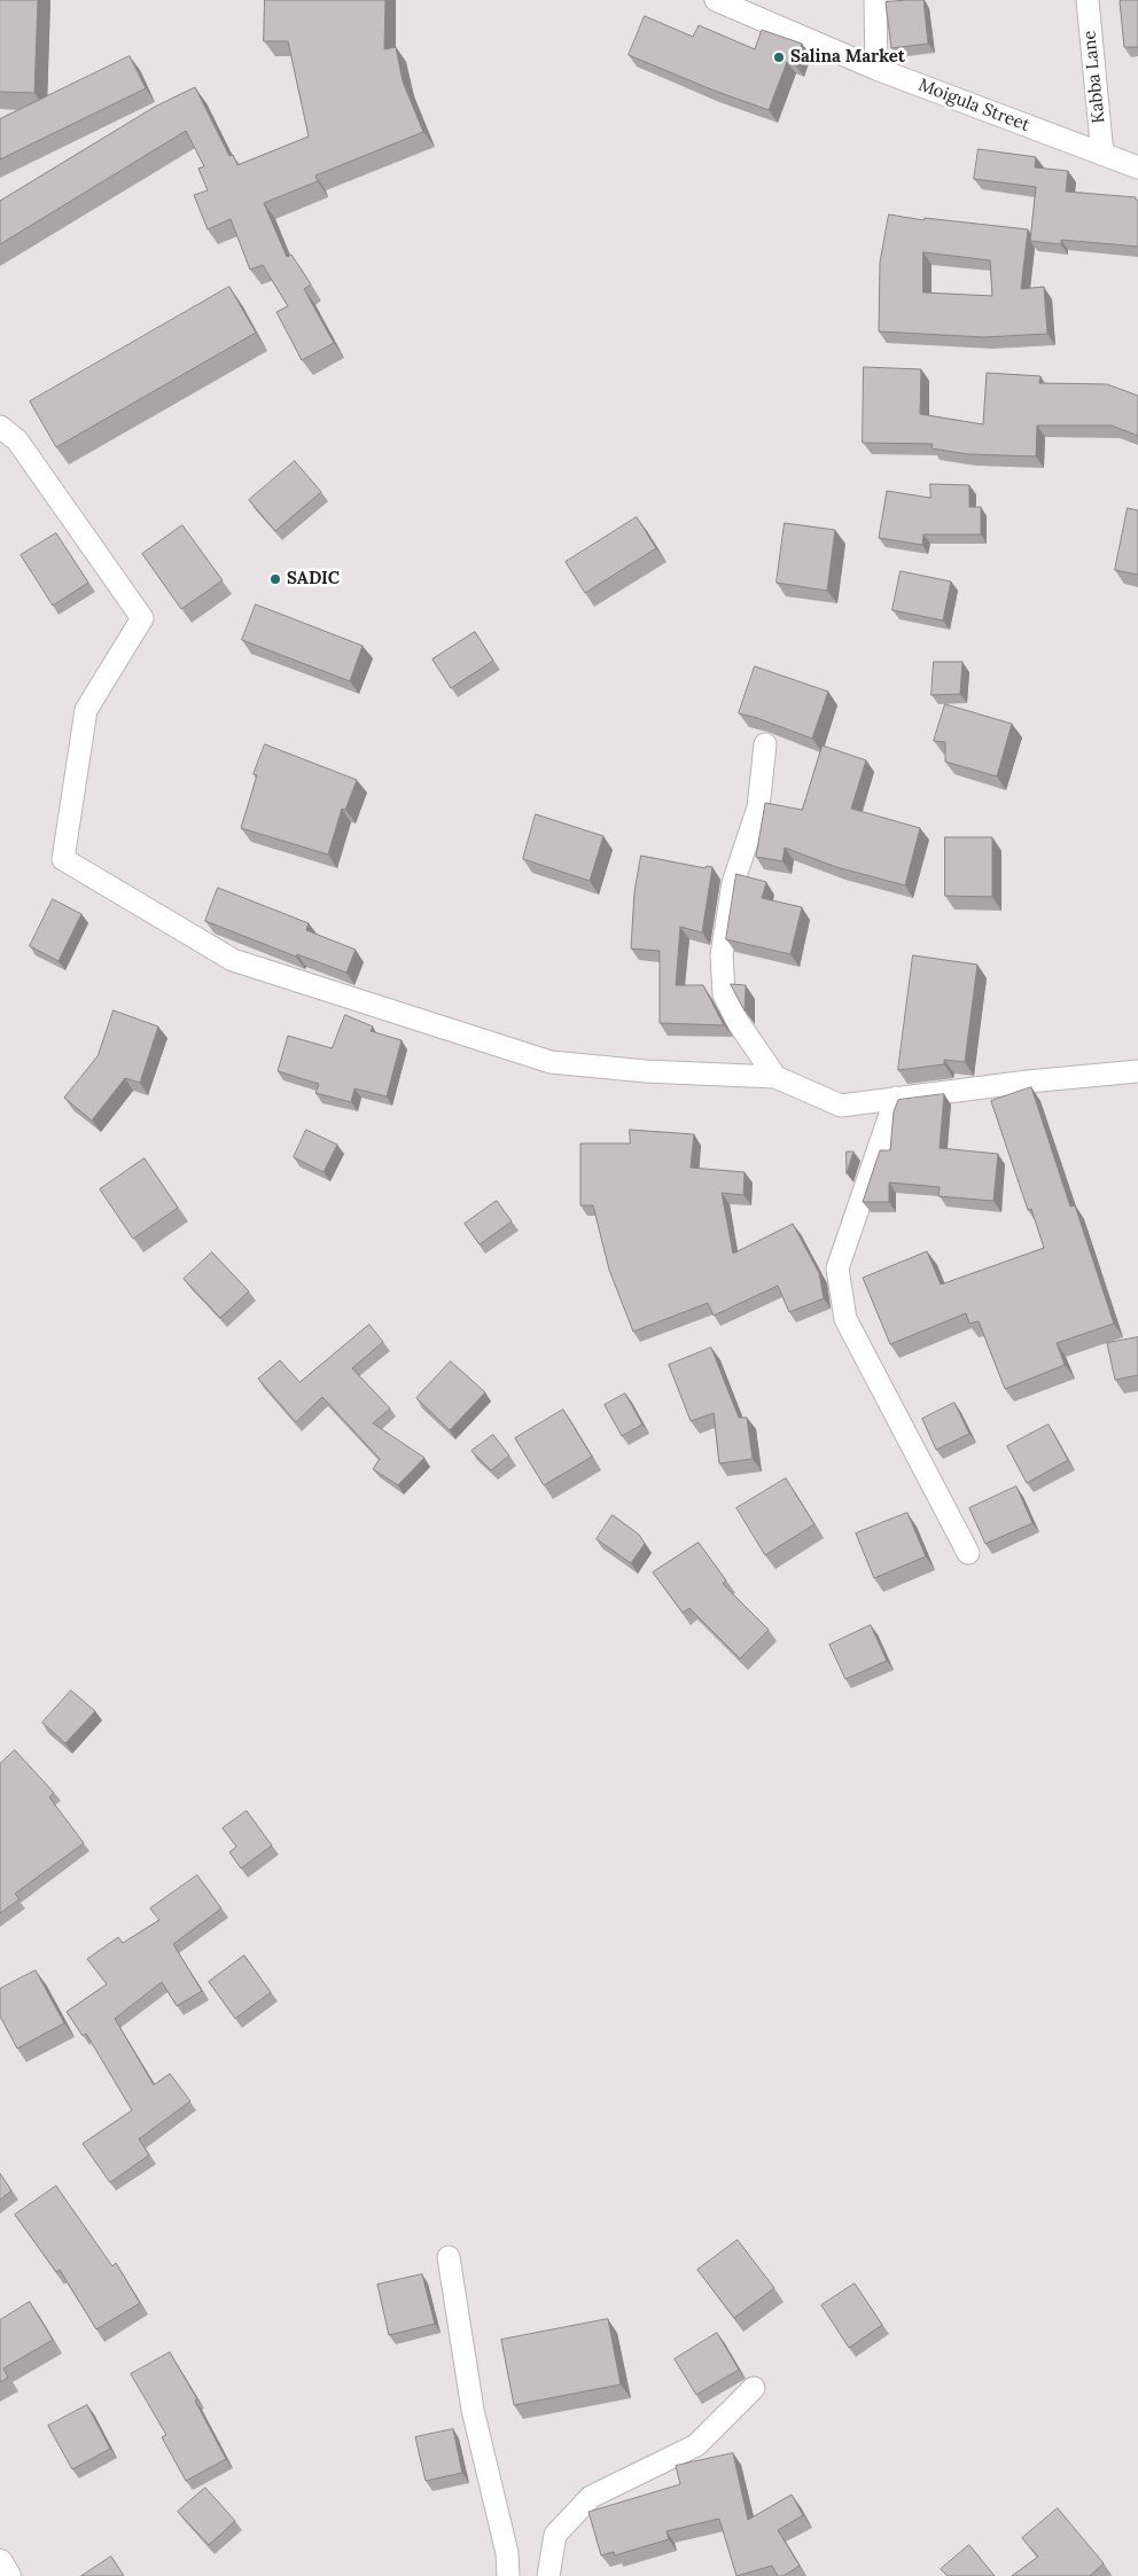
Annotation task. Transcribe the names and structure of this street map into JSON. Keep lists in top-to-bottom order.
{
  "streets": {
    "street": ["Kabba Lane", "Moigula Street"]
  },
  "crossings": [
    ["Kabba Lane", "Moigula Street"]
  ],
  "places": ["Salina Market", "SADIC"]
}
